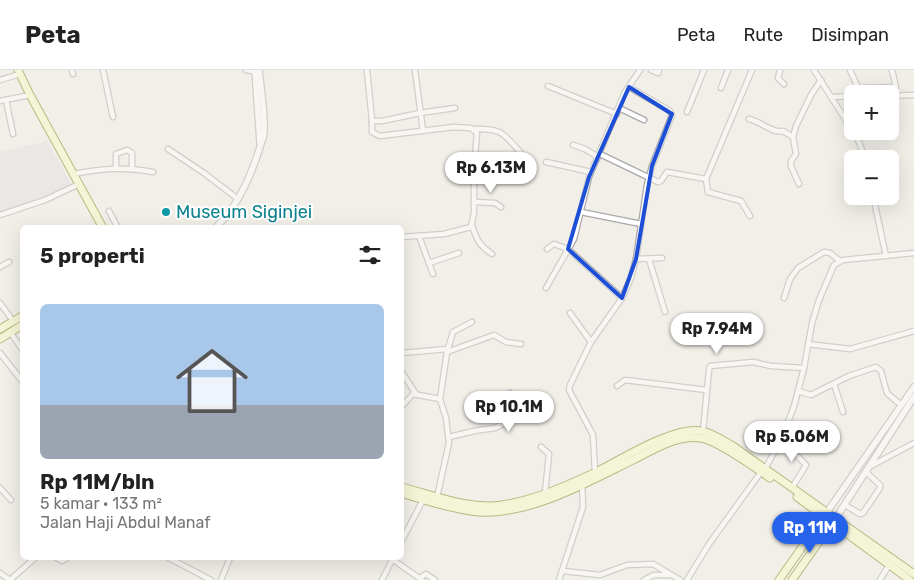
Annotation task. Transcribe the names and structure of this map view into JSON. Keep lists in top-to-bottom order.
{
  "places": ["Museum Siginjei"],
  "page": {
    "header": "Peta",
    "nav": ["Peta", "Rute", "Disimpan"],
    "map_buttons": ["+", "−"],
    "price": [
      "Rp 6.13M",
      "Rp 7.94M",
      "Rp 10.1M",
      "Rp 5.06M",
      "Rp 11M"
    ],
    "heading": "5 properti",
    "list": [
      {
        "name": "Rp 11M/bln",
        "note": "5 kamar · 133 m² · Jalan Haji Abdul Manaf"
      }
    ]
  }
}
